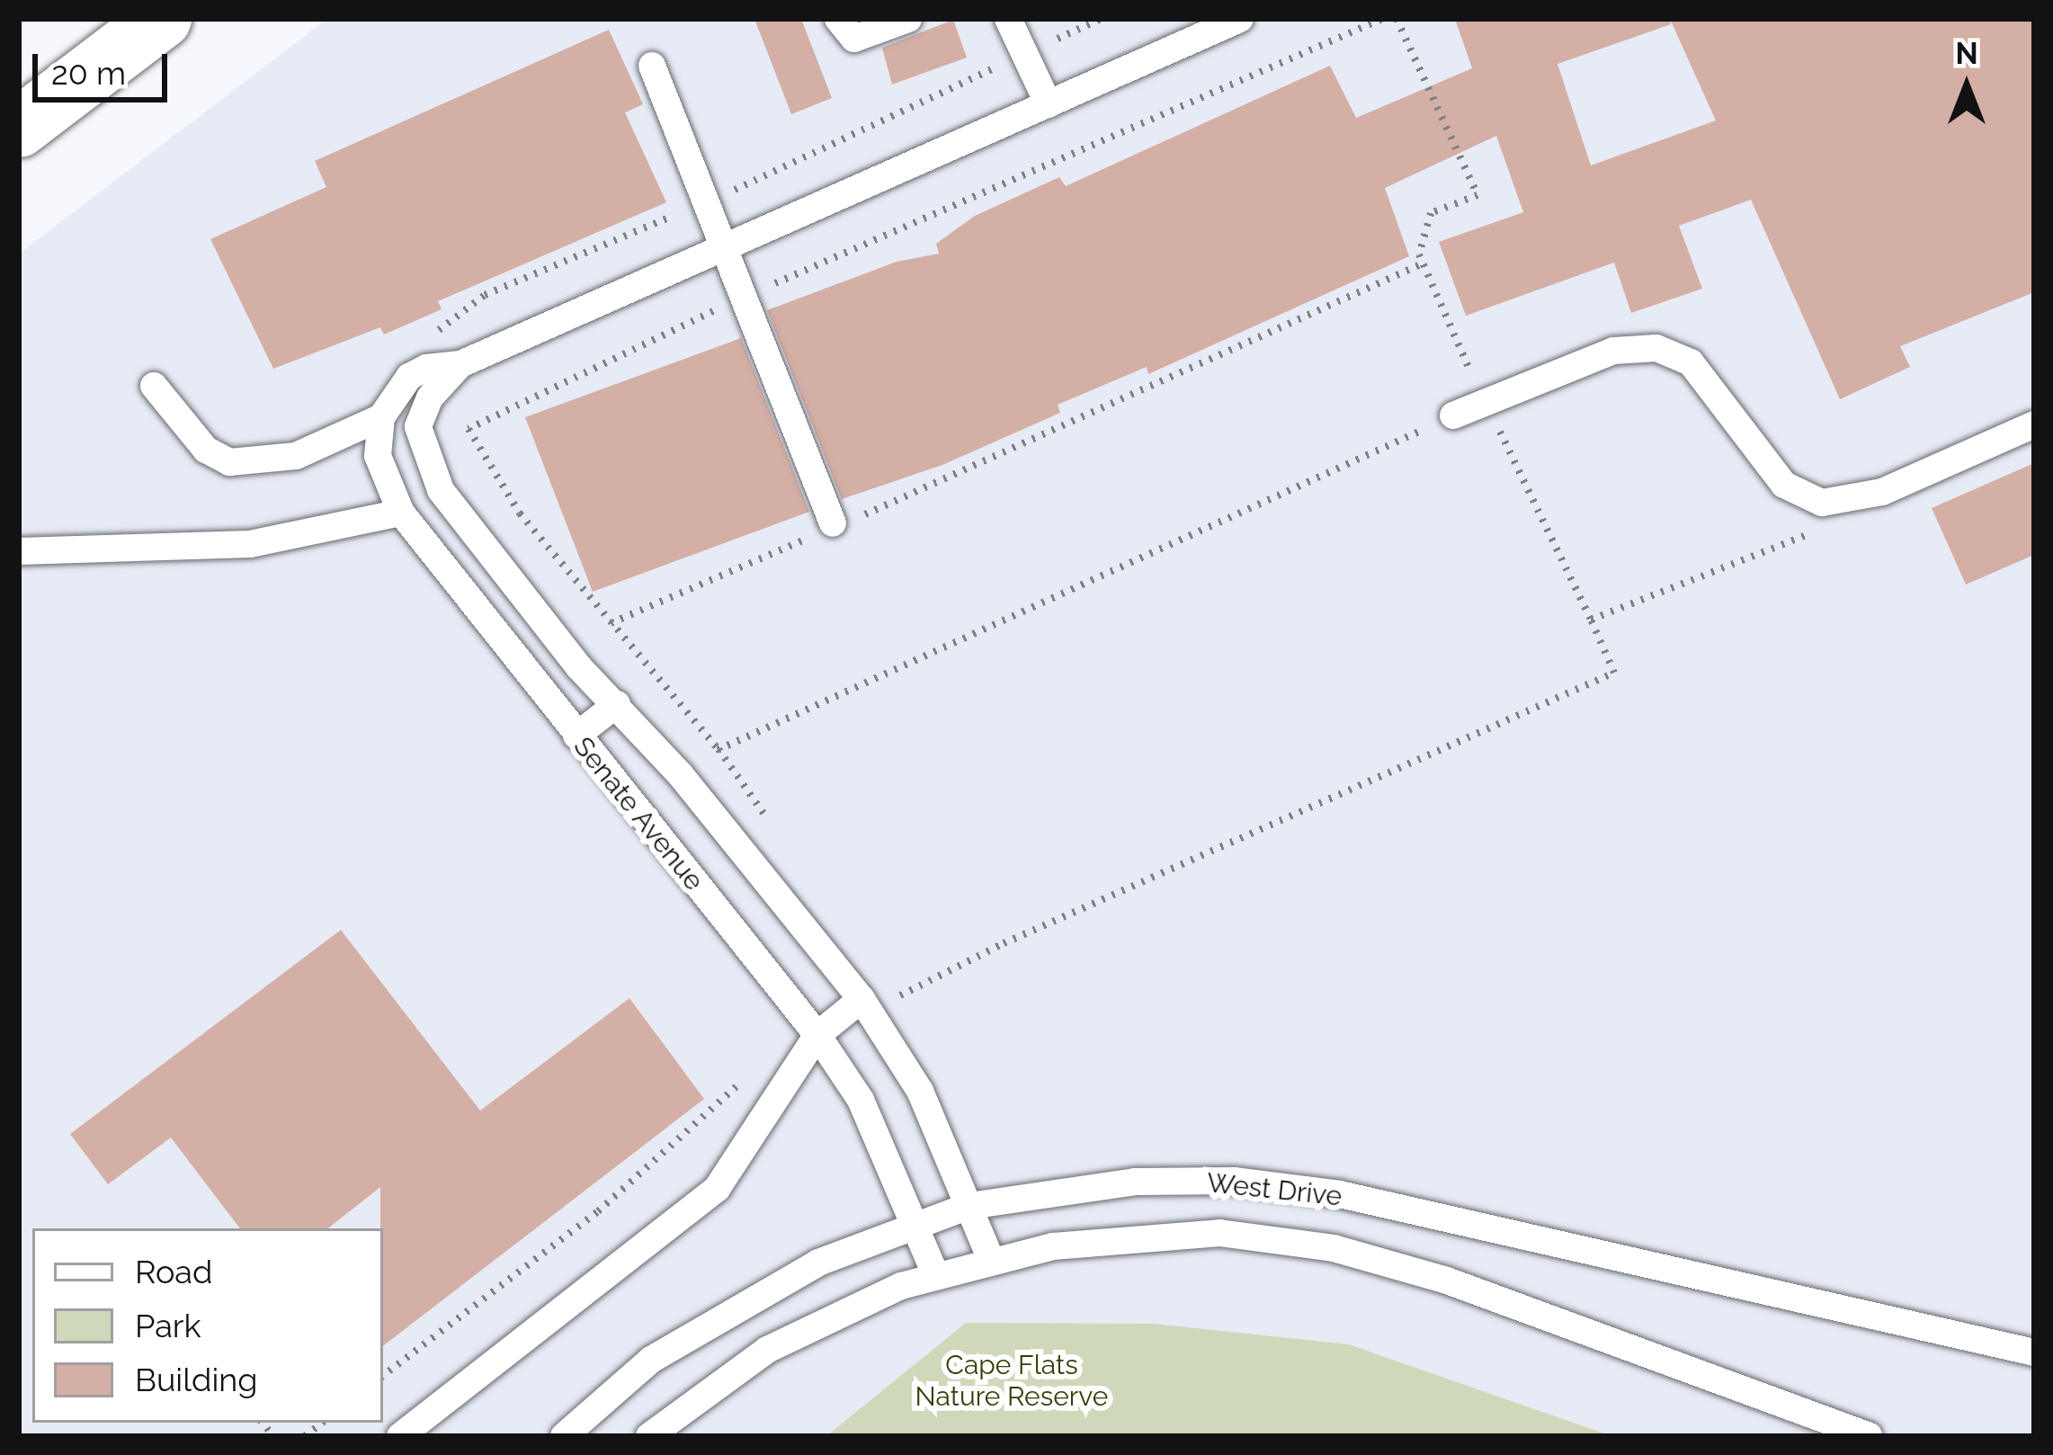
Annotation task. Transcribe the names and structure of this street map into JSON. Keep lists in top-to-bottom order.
{
  "streets": {
    "lane": ["Senate Avenue", "West Drive"]
  },
  "crossings": [
    ["Senate Avenue", "West Drive"]
  ],
  "parks": ["Cape Flats Nature Reserve"],
  "legend": ["Road", "Park", "Building"],
  "scale_bar": "20 m",
  "north": "top"
}
